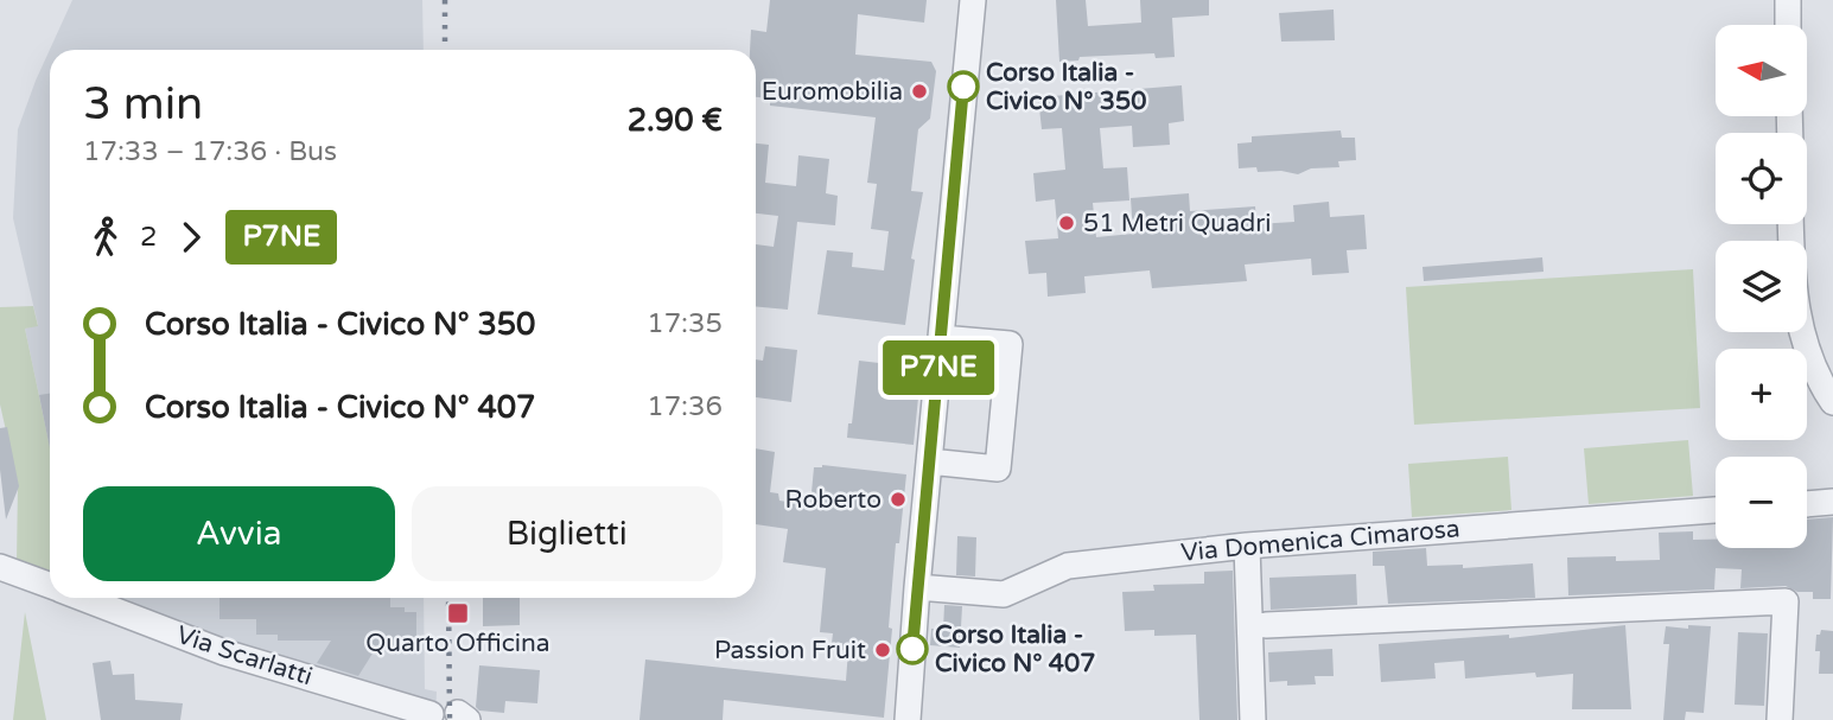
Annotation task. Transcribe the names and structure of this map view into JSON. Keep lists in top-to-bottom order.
{
  "streets": {
    "street": ["Via Domenica Cimarosa", "Via Scarlatti"]
  },
  "places": {
    "other": [
      "Corso Italia - Civico N° 350",
      "Euromobilia",
      "51 Metri Quadri",
      "Roberto",
      "Corso Italia - Civico N° 407",
      "Passion Fruit"
    ],
    "transit": ["Quarto Officina"]
  },
  "lines": ["bus line P7NE"],
  "north": "left",
  "page": {
    "on_map": "P7NE",
    "map_buttons": ["+", "−"],
    "heading": ["3 min", "17:33 – 17:36 · Bus", "2.90 €"],
    "legs": ["2", "P7NE"],
    "list": [
      {
        "name": "Corso Italia - Civico N° 350",
        "value": "17:35"
      },
      {
        "name": "Corso Italia - Civico N° 407",
        "value": "17:36"
      }
    ],
    "buttons": ["Avvia", "Biglietti"]
  }
}
